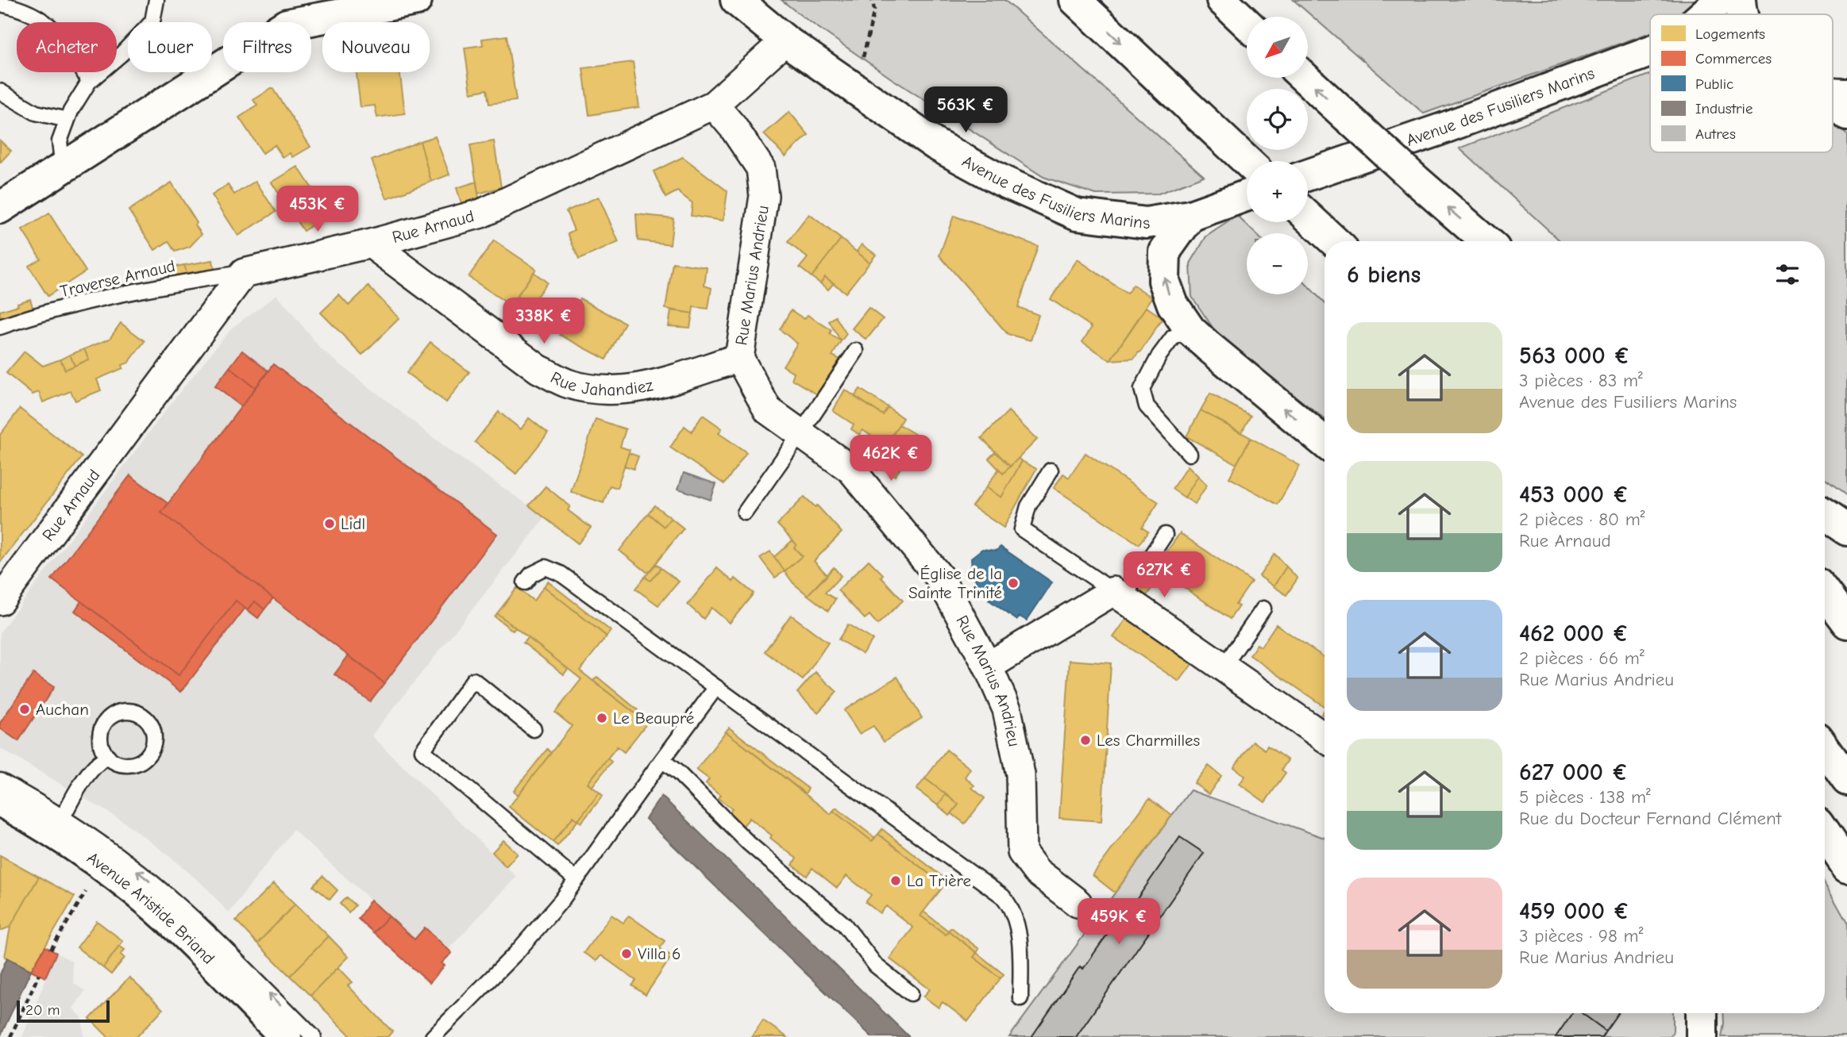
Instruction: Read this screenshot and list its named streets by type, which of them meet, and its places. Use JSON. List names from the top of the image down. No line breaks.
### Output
{"streets":{"main road":["Avenue des Fusiliers Marins","Avenue Aristide Briand"],"street":["Rue Arnaud","Rue Marius Andrieu","Rue Jahandiez"],"lane":["Traverse Arnaud"]},"crossings":[["Avenue des Fusiliers Marins","Rue Arnaud"],["Rue Arnaud","Rue Marius Andrieu"],["Rue Arnaud","Traverse Arnaud"],["Rue Arnaud","Rue Jahandiez"],["Rue Marius Andrieu","Rue Jahandiez"]],"places":["Lidl","Église de la Sainte Trinité","Auchan","Le Beaupré","Les Charmilles","La Trière","Villa 6"],"legend":["Logements","Commerces","Public","Industrie","Autres"],"scale_bar":"20 m","north":"bottom left","page":{"map_buttons":["+","−"],"chip":["Acheter","Louer","Filtres","Nouveau"],"price":["563K €","453K €","338K €","462K €","627K €","459K €"],"heading":"6 biens","list":[{"name":"563 000 €","note":"3 pièces · 83 m² · Avenue des Fusiliers Marins"},{"name":"453 000 €","note":"2 pièces · 80 m² · Rue Arnaud"},{"name":"462 000 €","note":"2 pièces · 66 m² · Rue Marius Andrieu"},{"name":"627 000 €","note":"5 pièces · 138 m² · Rue du Docteur Fernand Clément"},{"name":"459 000 €","note":"3 pièces · 98 m² · Rue Marius Andrieu"}],"scale":"20 m"}}
